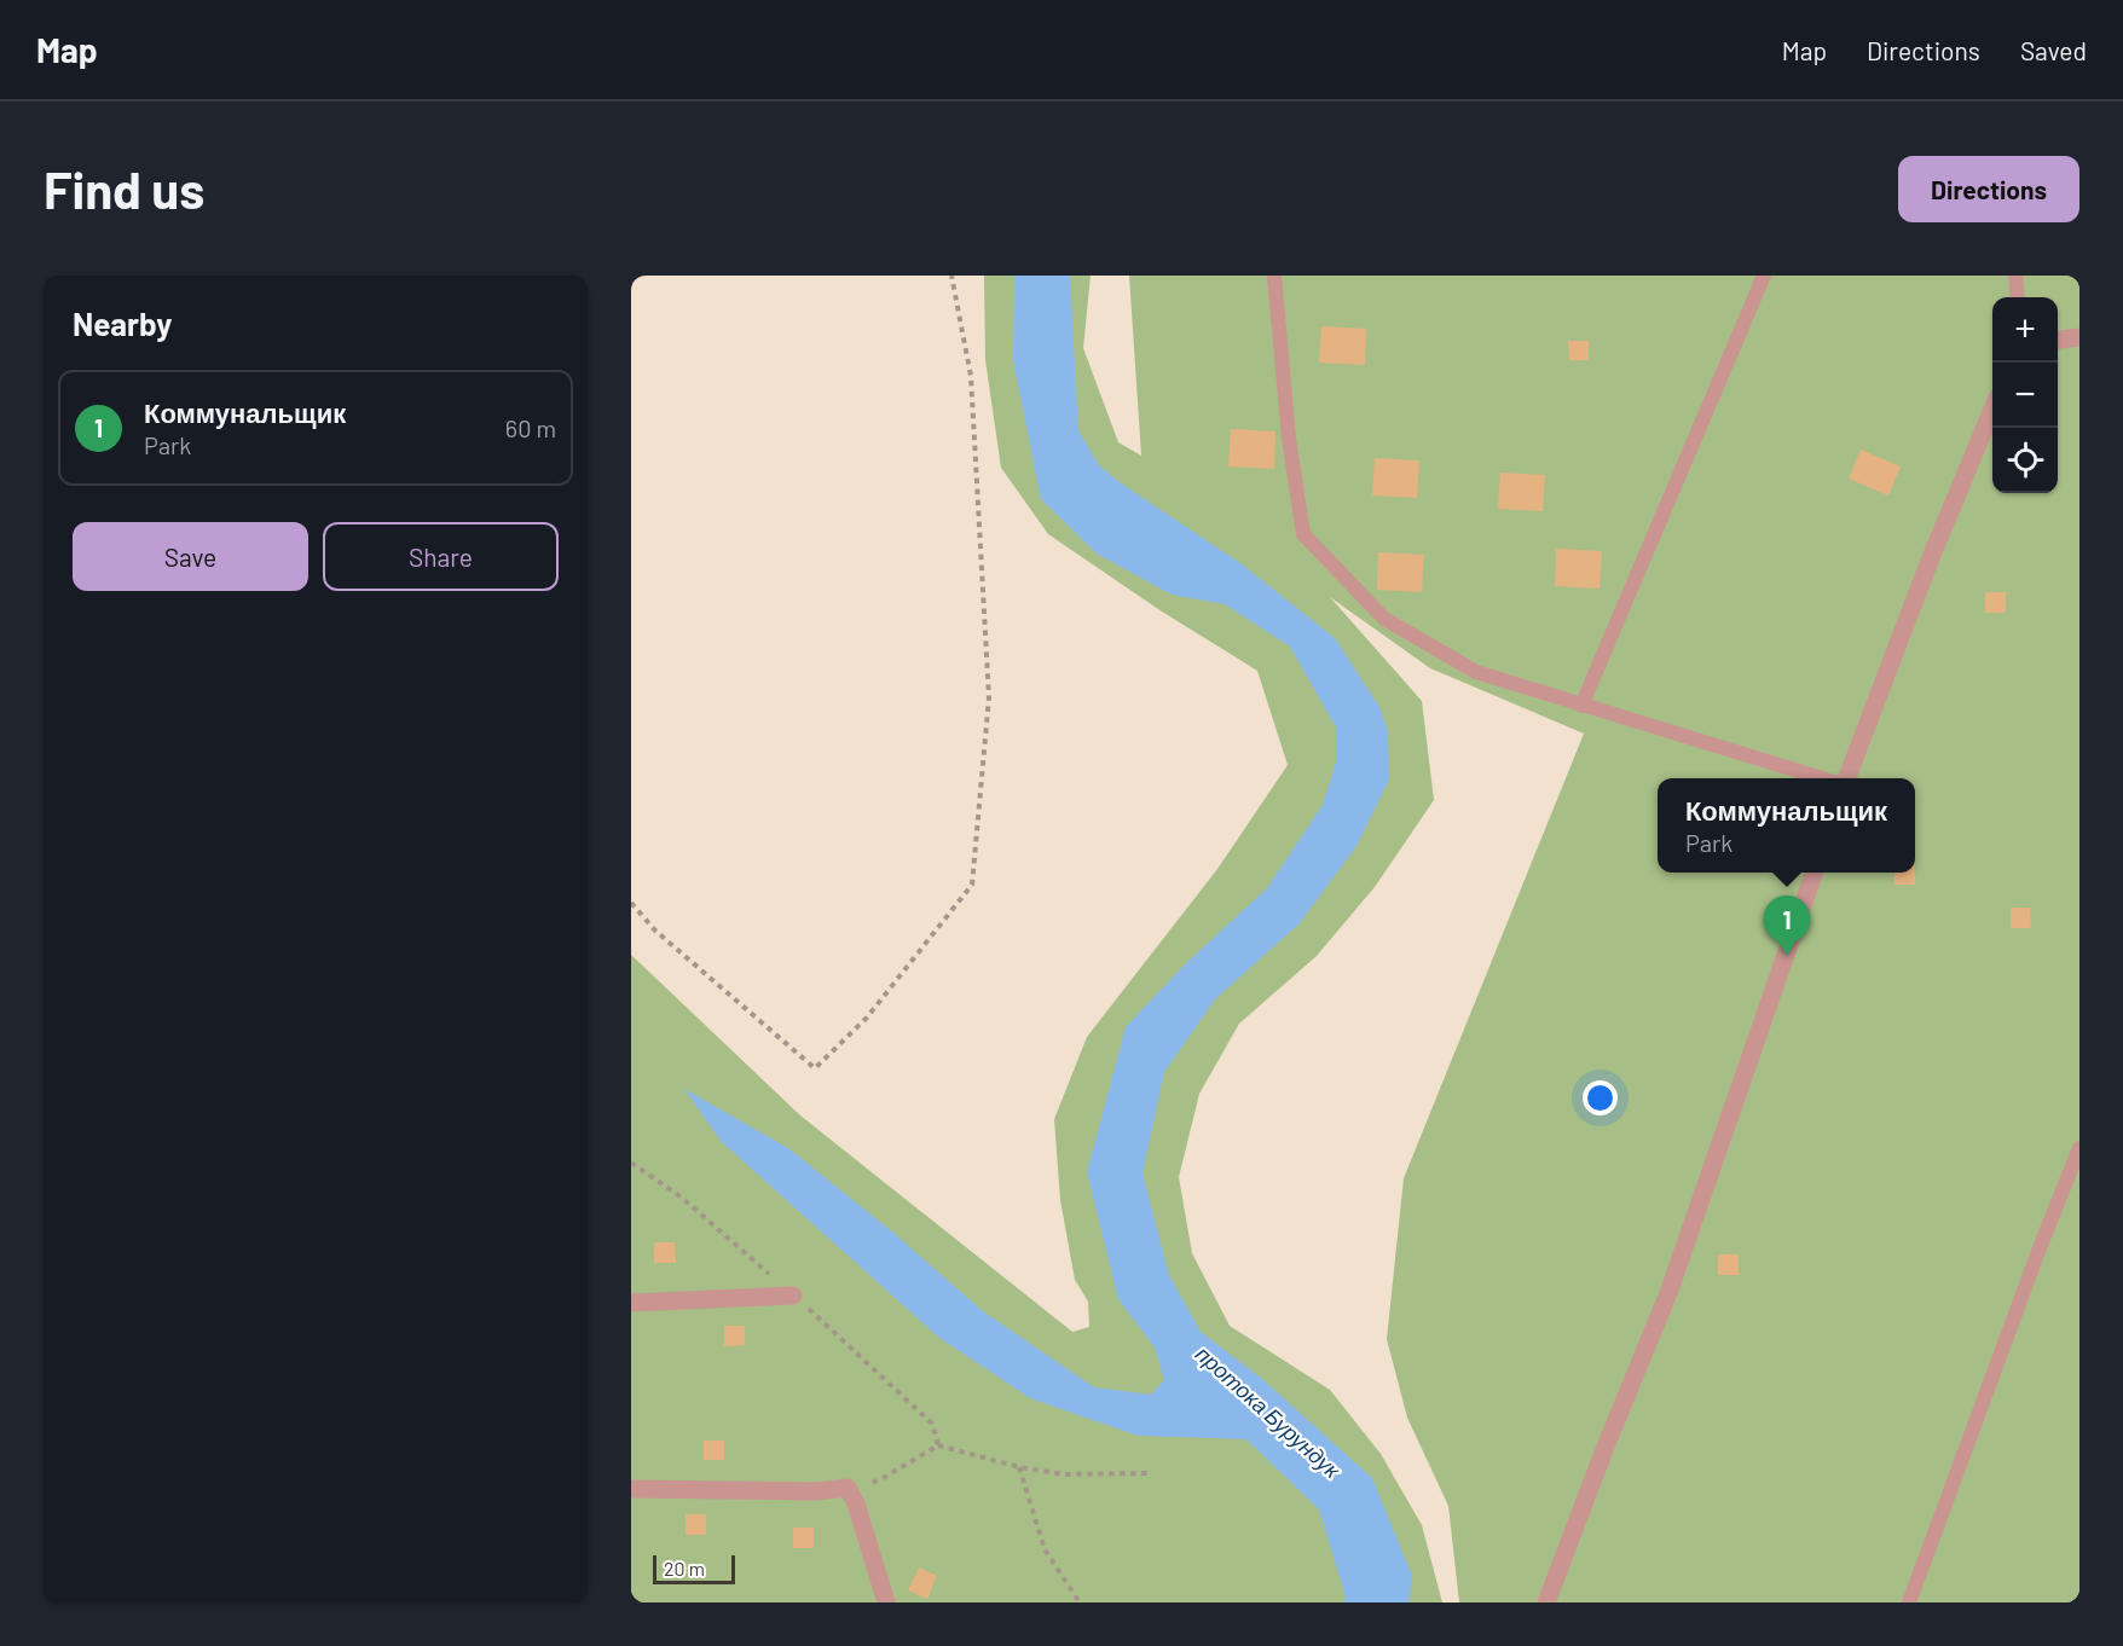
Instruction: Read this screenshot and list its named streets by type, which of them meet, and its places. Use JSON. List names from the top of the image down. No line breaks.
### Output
{"water":["протока Бурундук"],"scale_bar":"20 m","page":{"header":"Map","nav":["Map","Directions","Saved"],"buttons":["Directions",["Save","Share"]],"title":"Find us","heading":"Nearby","map_buttons":["+","−"],"list":[{"mark":"1","name":"Коммунальщик","note":"Park","value":"60 m"}],"popup":["Коммунальщик","Park"],"pins":"1","scale":"20 m"}}
